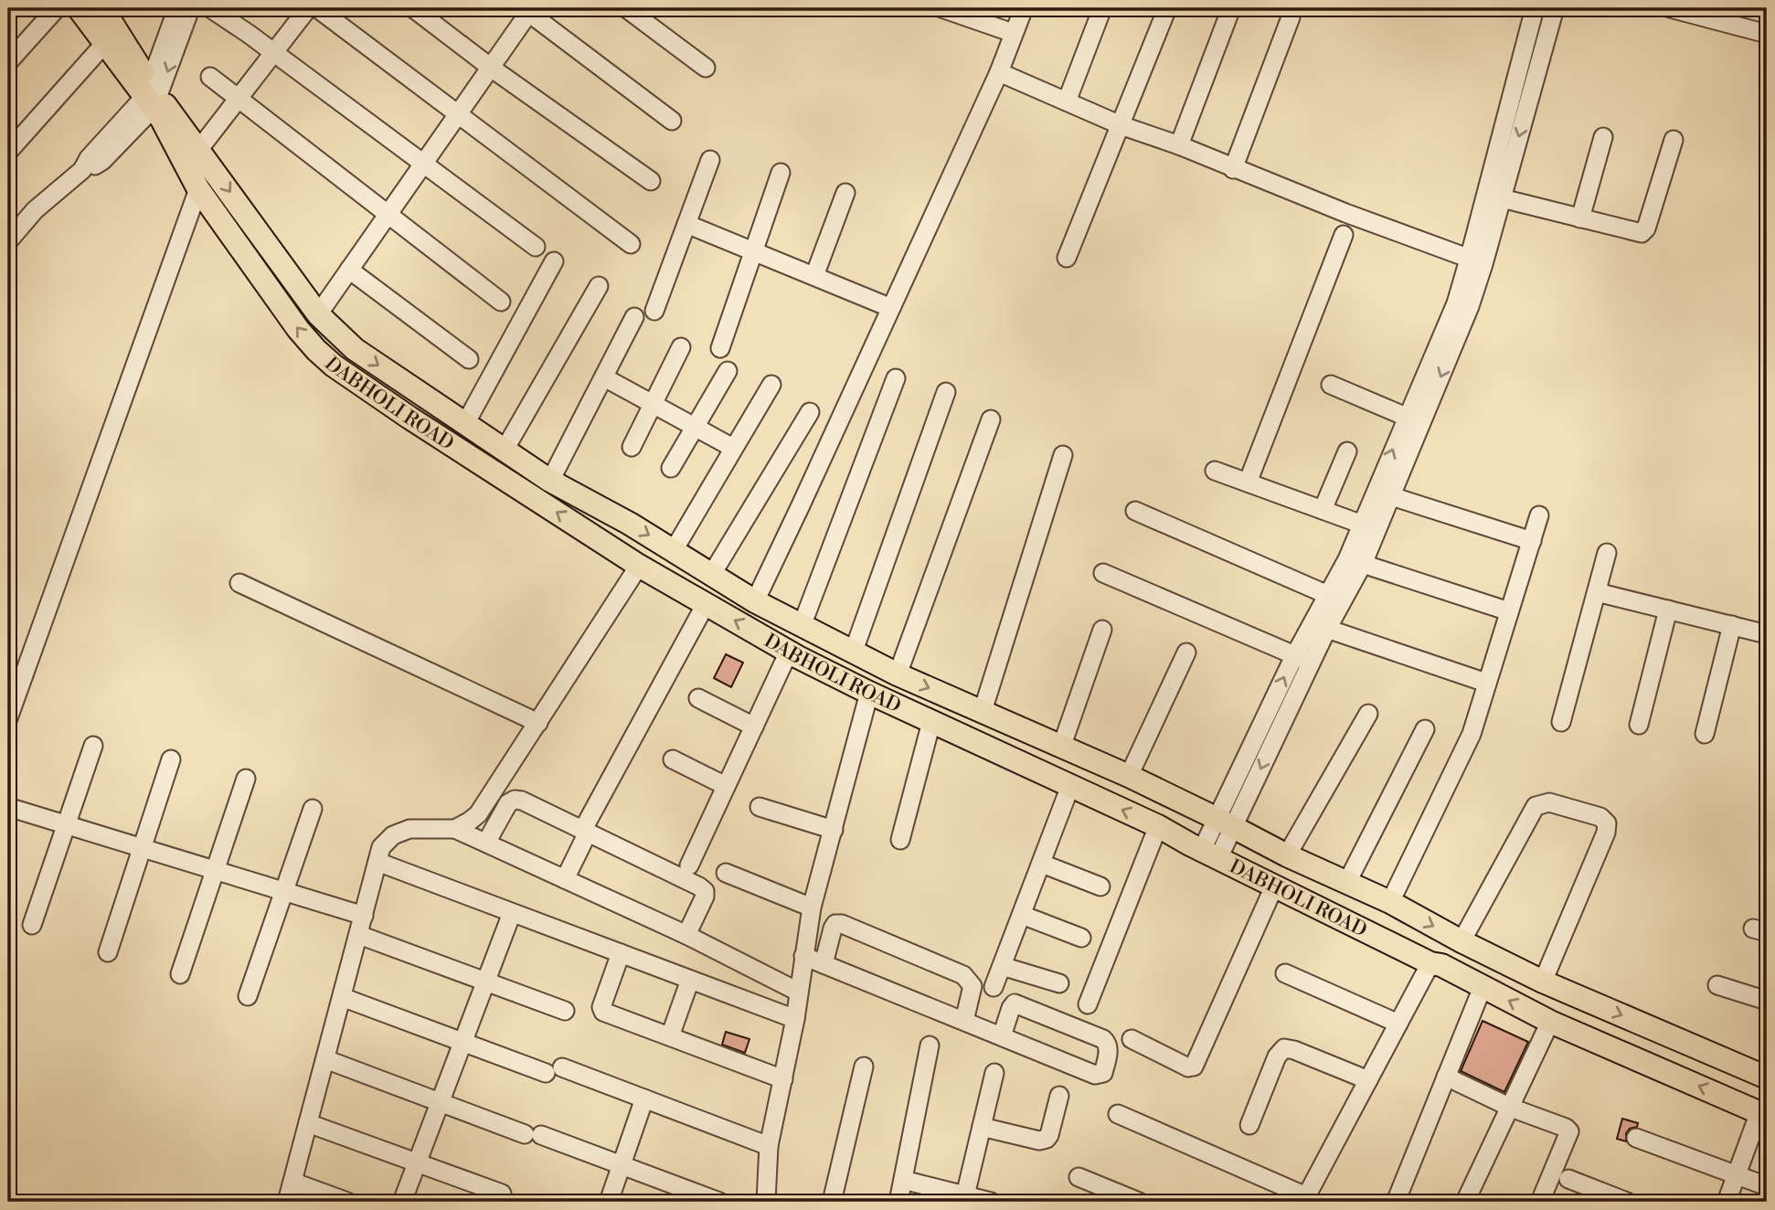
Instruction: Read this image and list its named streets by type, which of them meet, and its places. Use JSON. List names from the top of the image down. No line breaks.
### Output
{"streets":{"main road":["DABHOLI ROAD"]}}
